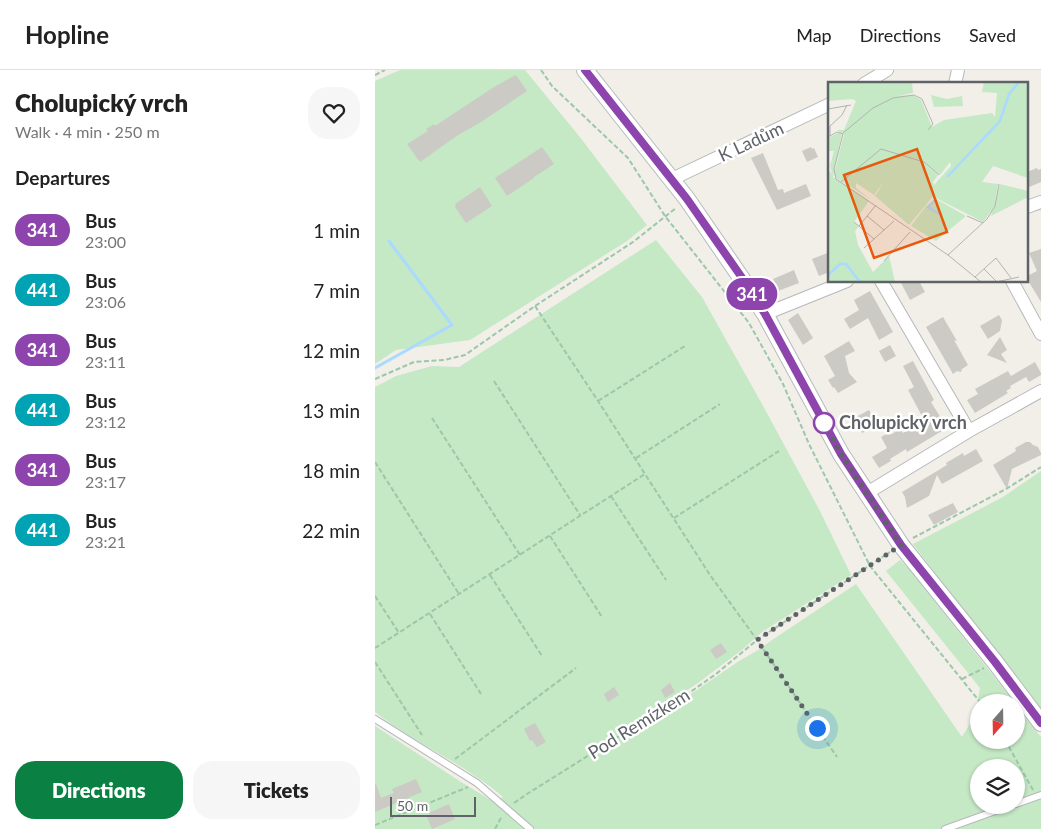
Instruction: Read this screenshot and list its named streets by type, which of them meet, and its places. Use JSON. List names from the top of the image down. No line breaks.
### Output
{"streets":{"street":["K Ladům"],"path":["Pod Remízkem"]},"places":["Cholupický vrch"],"lines":["bus line 341"],"scale_bar":"50 m","north":"bottom","page":{"header":"Hopline","nav":["Map","Directions","Saved"],"heading":[["Cholupický vrch","Walk · 4 min · 250 m"],"Departures"],"on_map":"341","list":[{"mark":"341","name":"Bus","note":"23:00","value":"1 min"},{"mark":"441","name":"Bus","note":"23:06","value":"7 min"},{"mark":"341","name":"Bus","note":"23:11","value":"12 min"},{"mark":"441","name":"Bus","note":"23:12","value":"13 min"},{"mark":"341","name":"Bus","note":"23:17","value":"18 min"},{"mark":"441","name":"Bus","note":"23:21","value":"22 min"}],"buttons":["Directions","Tickets"],"scale":"50 m"}}
